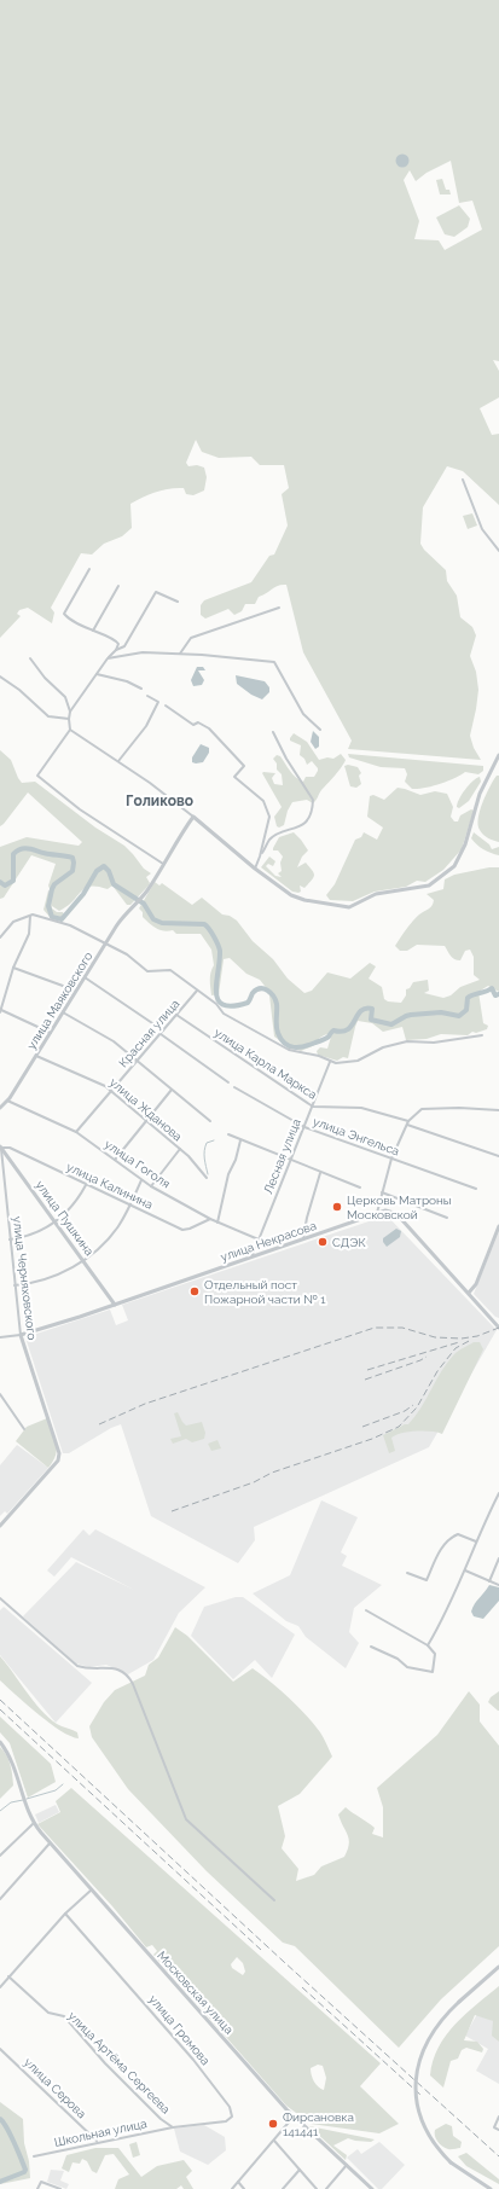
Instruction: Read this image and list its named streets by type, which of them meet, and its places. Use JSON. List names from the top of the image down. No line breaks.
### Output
{"streets":{"street":["улица Маяковского","Красная улица","улица Карла Маркса","улица Жданова","улица Энгельса","Лесная улица","улица Гоголя","улица Калинина","улица Пушкина","улица Некрасова","улица Черняховского","Московская улица","улица Громова","улица Артёма Сергеева","улица Серова","Школьная улица"]},"crossings":[["улица Маяковского","улица Жданова"],["улица Маяковского","улица Гоголя"],["Красная улица","улица Карла Маркса"],["Красная улица","улица Жданова"],["Красная улица","улица Гоголя"],["улица Карла Маркса","Лесная улица"],["улица Энгельса","Лесная улица"],["Лесная улица","улица Гоголя"],["Лесная улица","улица Некрасова"],["улица Гоголя","улица Калинина"],["улица Калинина","улица Пушкина"],["улица Калинина","улица Черняховского"],["улица Пушкина","улица Некрасова"],["улица Пушкина","улица Черняховского"],["улица Некрасова","улица Черняховского"],["улица Громова","улица Артёма Сергеева"],["улица Громова","Школьная улица"],["улица Артёма Сергеева","Школьная улица"],["улица Серова","Школьная улица"]],"districts":["Голиково"],"places":["Церковь Матроны Московской","СДЭК","Отдельный пост Пожарной части № 1","Фирсановка 141441"]}
